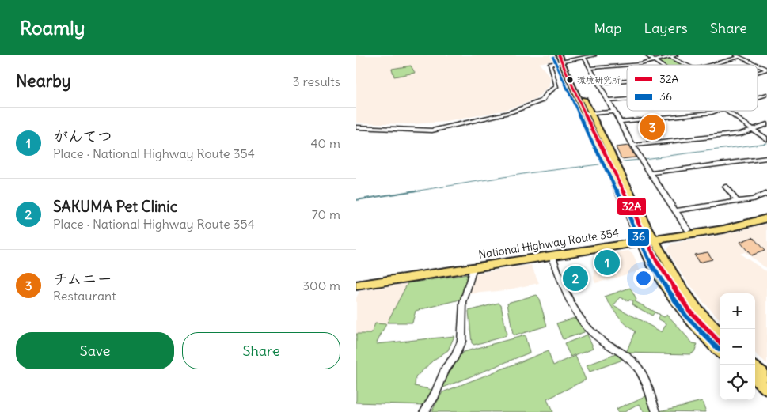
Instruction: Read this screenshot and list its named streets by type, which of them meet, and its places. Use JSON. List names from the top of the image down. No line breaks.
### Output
{"streets":{"highway":["National Highway Route 354"]},"places":["環境研究所"],"lines":["transit line 32A","transit line 36"],"legend":["32A","36"],"page":{"header":"Roamly","nav":["Map","Layers","Share"],"heading":["Nearby","3 results"],"list":[{"mark":"1","name":"がんてつ","note":"Place · National Highway Route 354","value":"40 m"},{"mark":"2","name":"SAKUMA Pet Clinic","note":"Place · National Highway Route 354","value":"70 m"},{"mark":"3","name":"チムニー","note":"Restaurant","value":"300 m"}],"pins":["3","1","2"],"map_buttons":["+","−"],"buttons":["Save","Share"]}}
